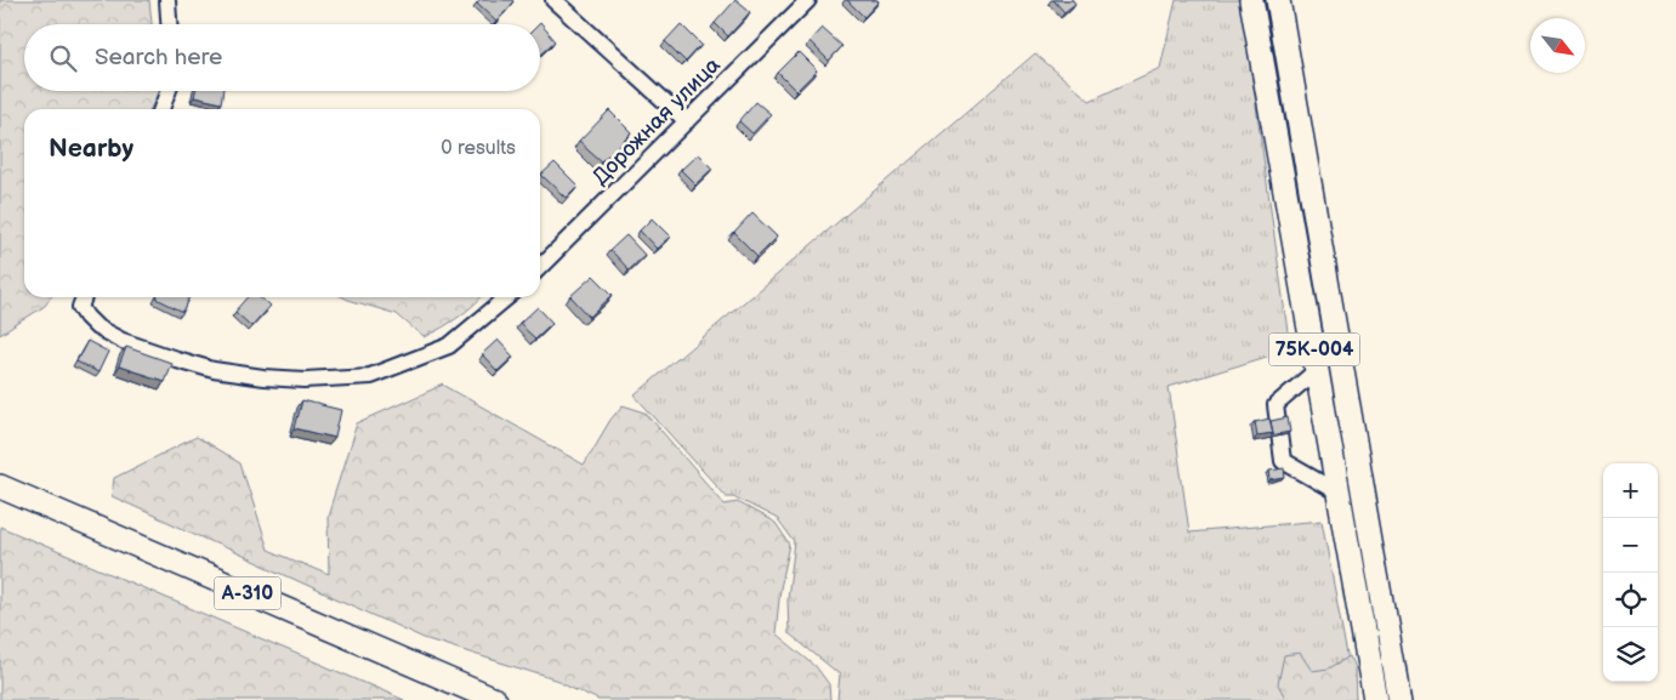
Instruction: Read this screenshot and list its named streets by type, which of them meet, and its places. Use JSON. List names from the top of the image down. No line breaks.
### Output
{"streets":{"highway":["75К-004","А-310"],"street":["Дорожная улица"]},"north":"bottom right","page":{"search":"Search here","heading":["Nearby","0 results"],"map_buttons":["+","−"]}}
